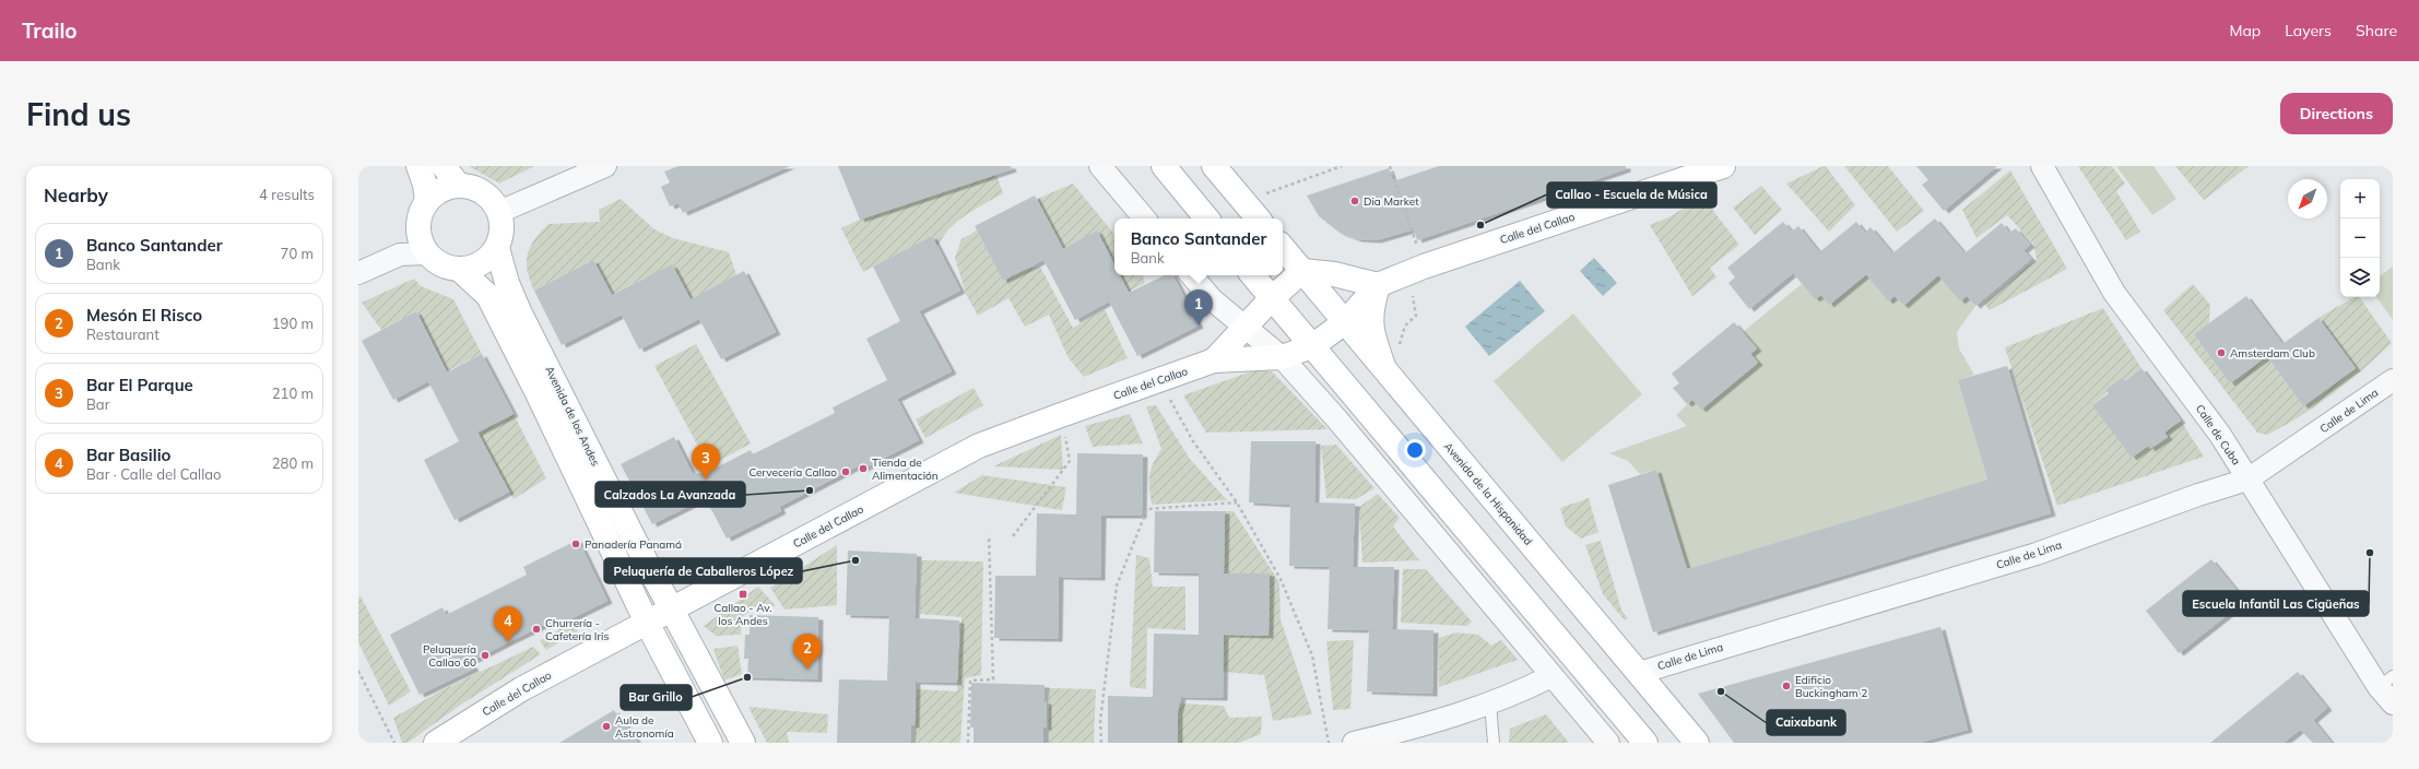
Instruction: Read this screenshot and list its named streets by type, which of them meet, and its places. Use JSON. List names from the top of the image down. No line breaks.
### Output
{"streets":{"main road":["Calle del Callao","Avenida de los Andes","Avenida de la Hispanidad"],"street":["Calle de Lima","Calle de Cuba"]},"crossings":[["Calle del Callao","Avenida de los Andes"],["Calle del Callao","Avenida de la Hispanidad"],["Calle de Lima","Calle de Cuba"],["Calle de Lima","Avenida de la Hispanidad"]],"places":{"other":["Dia Market","Callao - Escuela de Música","Amsterdam Club","Tienda de Alimentación","Cervecería Callao","Calzados La Avanzada","Panadería Panamá","Escuela Infantil Las Cigüeñas","Peluquería de Caballeros López","Churrería - Cafetería Iris","Peluquería Callao 60","Bar Grillo","Edificio Buckingham 2","Caixabank","Aula de Astronomía"],"transit":["Callao - Av. los Andes"]},"north":"bottom left","page":{"header":"Trailo","nav":["Map","Layers","Share"],"buttons":"Directions","title":"Find us","heading":["Nearby","4 results"],"map_buttons":["+","−"],"popup":["Banco Santander","Bank"],"list":[{"mark":"1","name":"Banco Santander","note":"Bank","value":"70 m"},{"mark":"2","name":"Mesón El Risco","note":"Restaurant","value":"190 m"},{"mark":"3","name":"Bar El Parque","note":"Bar","value":"210 m"},{"mark":"4","name":"Bar Basilio","note":"Bar · Calle del Callao","value":"280 m"}],"pins":["1","3","4","2"]}}
